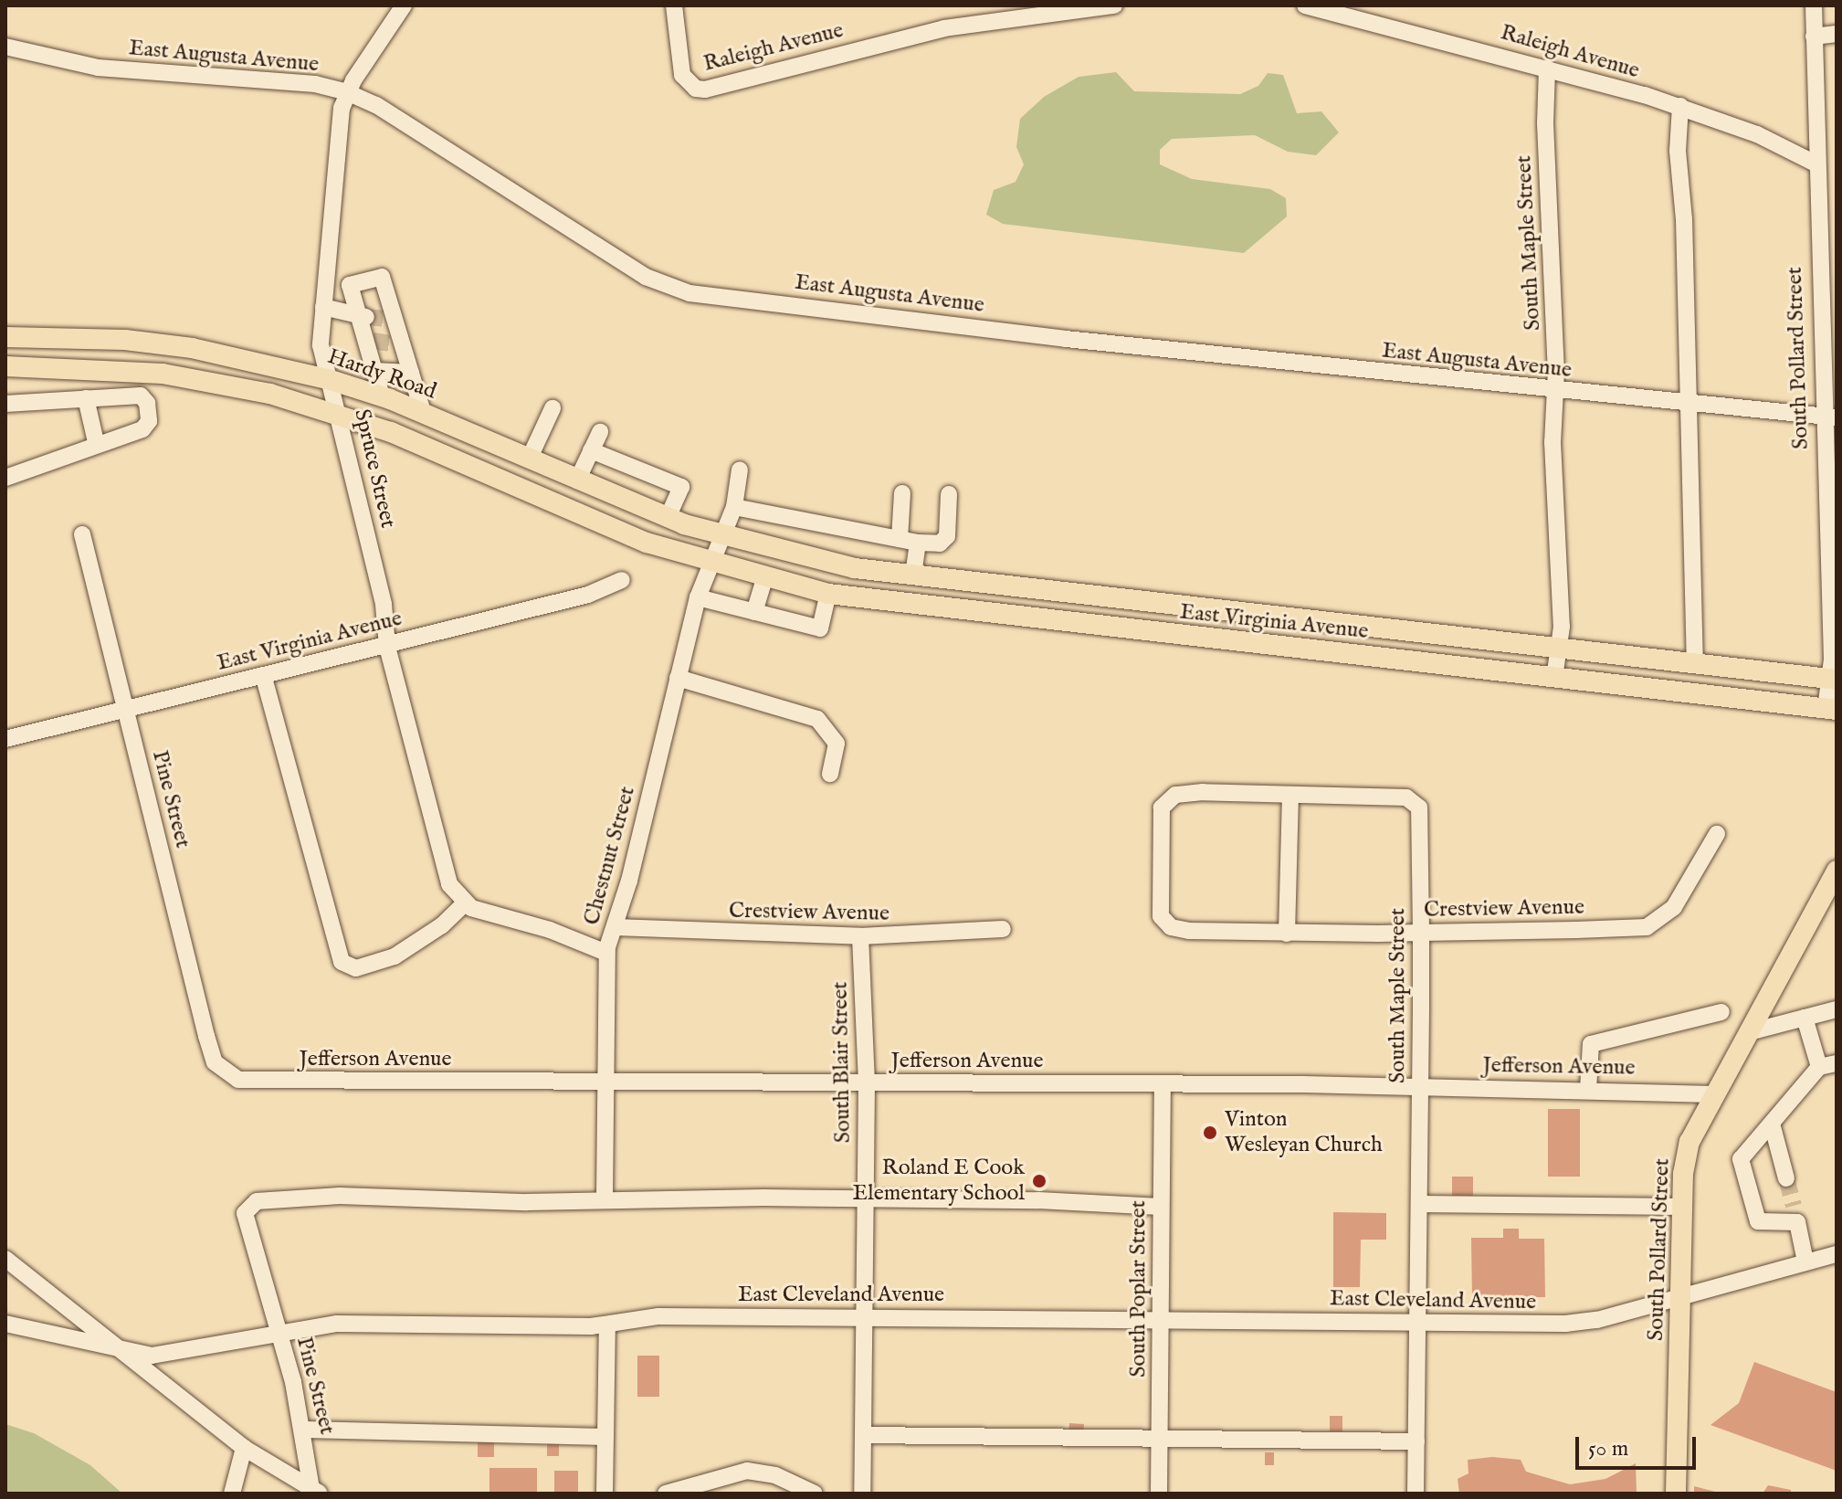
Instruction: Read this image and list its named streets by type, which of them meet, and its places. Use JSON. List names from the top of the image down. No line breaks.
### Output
{"streets":{"main road":["South Pollard Street","Hardy Road","East Virginia Avenue"],"street":["Raleigh Avenue","East Augusta Avenue","South Maple Street","Spruce Street","Pine Street","Chestnut Street","Crestview Avenue","Jefferson Avenue","South Blair Street","South Poplar Street","East Cleveland Avenue"]},"crossings":[["Raleigh Avenue","South Maple Street"],["Raleigh Avenue","South Pollard Street"],["East Augusta Avenue","South Maple Street"],["East Augusta Avenue","South Pollard Street"],["East Augusta Avenue","Spruce Street"],["South Maple Street","East Virginia Avenue"],["South Maple Street","Crestview Avenue"],["South Maple Street","Jefferson Avenue"],["South Maple Street","East Cleveland Avenue"],["South Pollard Street","East Virginia Avenue"],["South Pollard Street","Jefferson Avenue"],["South Pollard Street","East Cleveland Avenue"],["Hardy Road","Spruce Street"],["Hardy Road","East Virginia Avenue"],["Hardy Road","Chestnut Street"],["Spruce Street","East Virginia Avenue"],["East Virginia Avenue","Pine Street"],["East Virginia Avenue","Chestnut Street"],["Pine Street","Chestnut Street"],["Pine Street","Jefferson Avenue"],["Pine Street","East Cleveland Avenue"],["Chestnut Street","Crestview Avenue"],["Chestnut Street","Jefferson Avenue"],["Crestview Avenue","South Blair Street"],["Jefferson Avenue","South Blair Street"],["Jefferson Avenue","South Poplar Street"],["South Blair Street","East Cleveland Avenue"],["South Poplar Street","East Cleveland Avenue"]],"places":["Vinton Wesleyan Church","Roland E Cook Elementary School"],"scale_bar":"50 m"}
